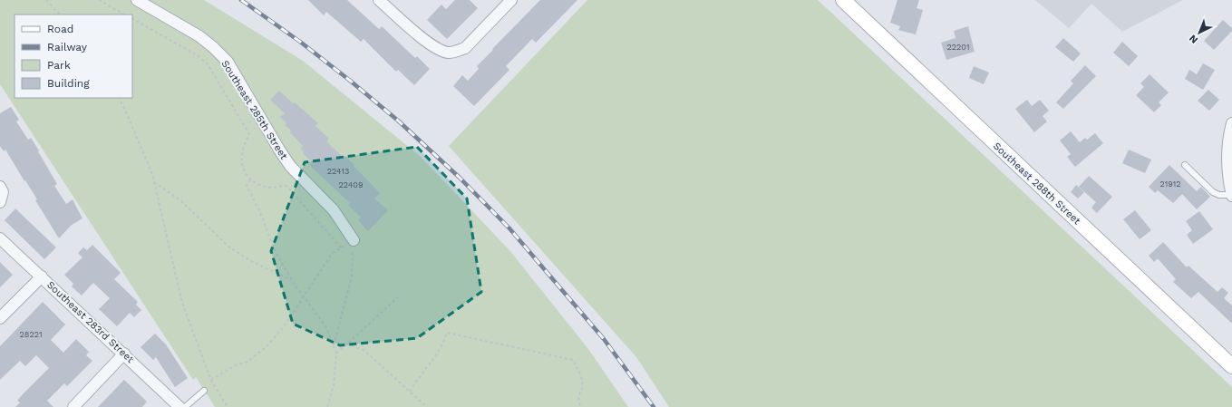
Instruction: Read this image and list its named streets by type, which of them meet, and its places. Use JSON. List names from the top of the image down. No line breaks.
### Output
{"streets":{"street":["Southeast 285th Street","Southeast 288th Street","Southeast 283rd Street"]},"house_numbers":["22201","22413","21912","22409","28221"],"legend":["Road","Railway","Park","Building"],"north":"bottom left"}
